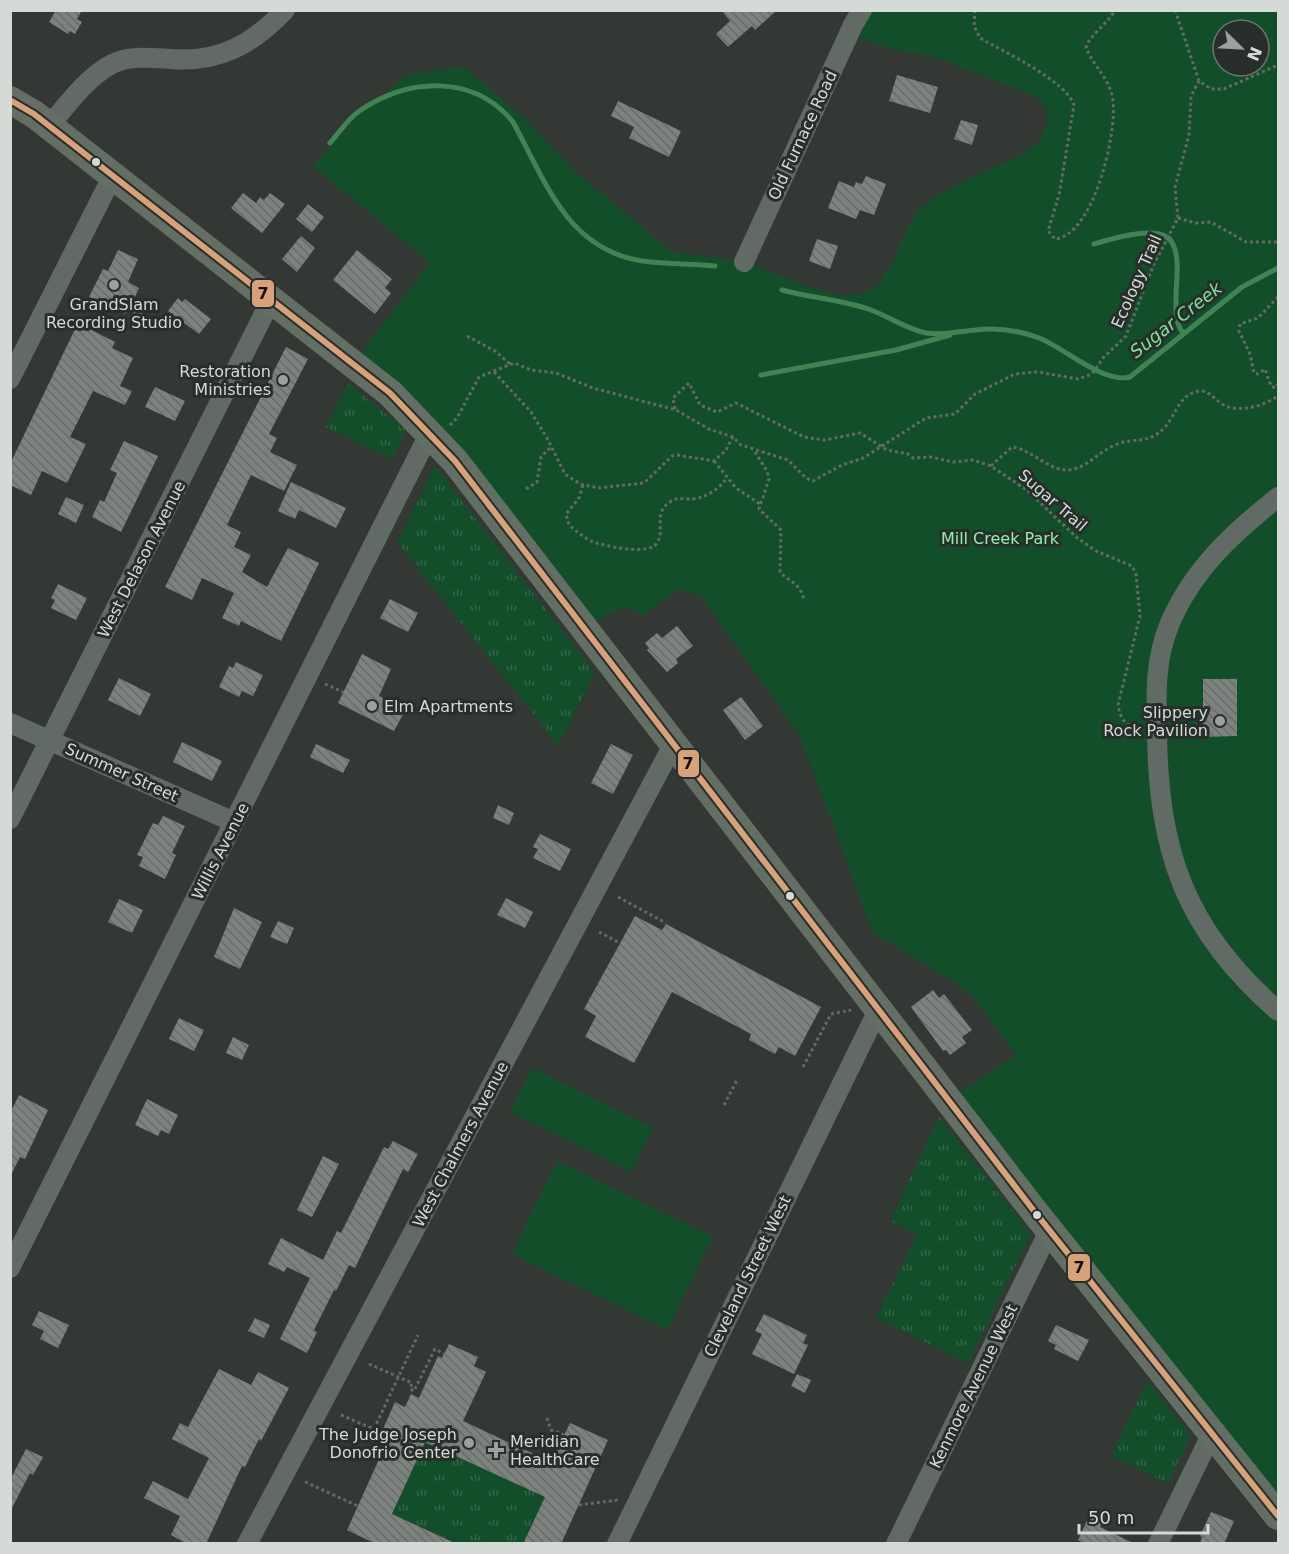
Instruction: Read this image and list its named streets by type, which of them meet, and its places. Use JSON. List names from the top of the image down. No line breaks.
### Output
{"streets":{"street":["Old Furnace Road","West Delason Avenue","Summer Street","Willis Avenue","West Chalmers Avenue","Cleveland Street West","Kenmore Avenue West"],"path":["Ecology Trail","Sugar Trail"]},"crossings":[["West Delason Avenue","Summer Street"],["Summer Street","Willis Avenue"]],"water":["Sugar Creek"],"parks":["Mill Creek Park"],"places":{"other":["GrandSlam Recording Studio","Restoration Ministries","Elm Apartments","Slippery Rock Pavilion","The Judge Joseph Donofrio Center"],"health":["Meridian HealthCare"]},"lines":["transit line 7"],"scale_bar":"50 m","north":"bottom right"}
